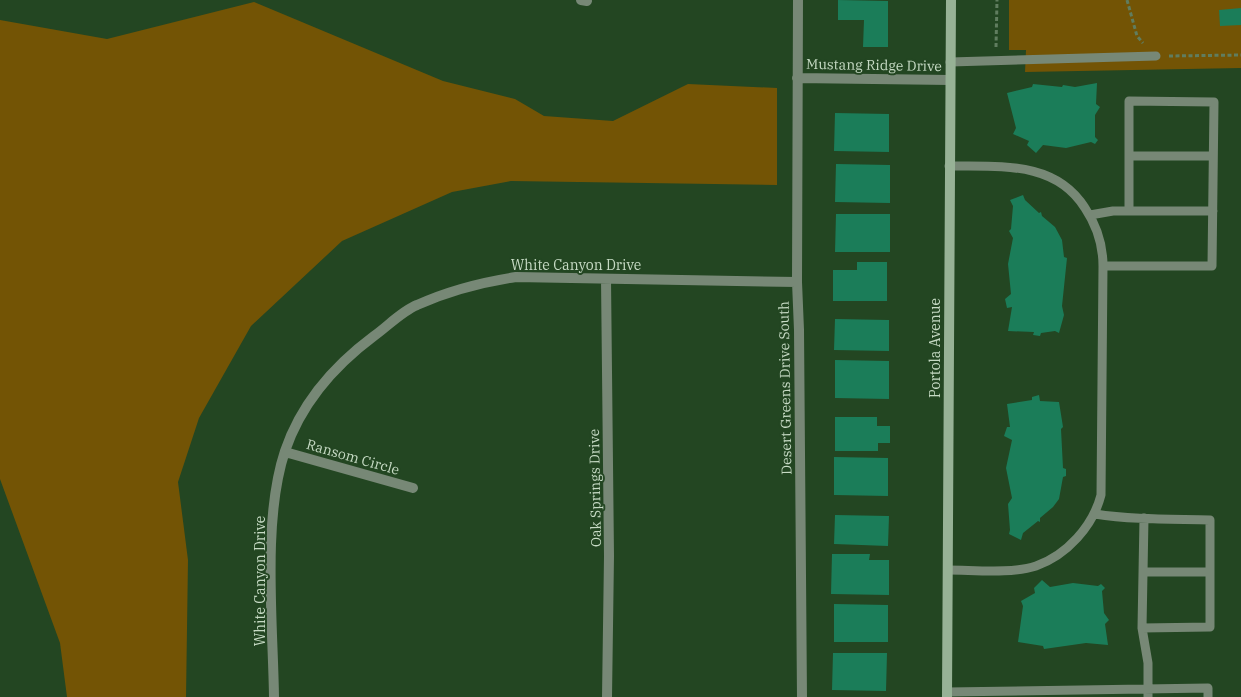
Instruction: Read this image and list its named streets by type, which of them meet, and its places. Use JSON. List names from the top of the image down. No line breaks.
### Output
{"streets":{"main road":["Portola Avenue"],"street":["Mustang Ridge Drive","White Canyon Drive","Desert Greens Drive South","Ransom Circle","Oak Springs Drive"]},"crossings":[["Mustang Ridge Drive","Portola Avenue"],["Mustang Ridge Drive","Desert Greens Drive South"],["White Canyon Drive","Desert Greens Drive South"],["White Canyon Drive","Ransom Circle"],["White Canyon Drive","Oak Springs Drive"]]}
